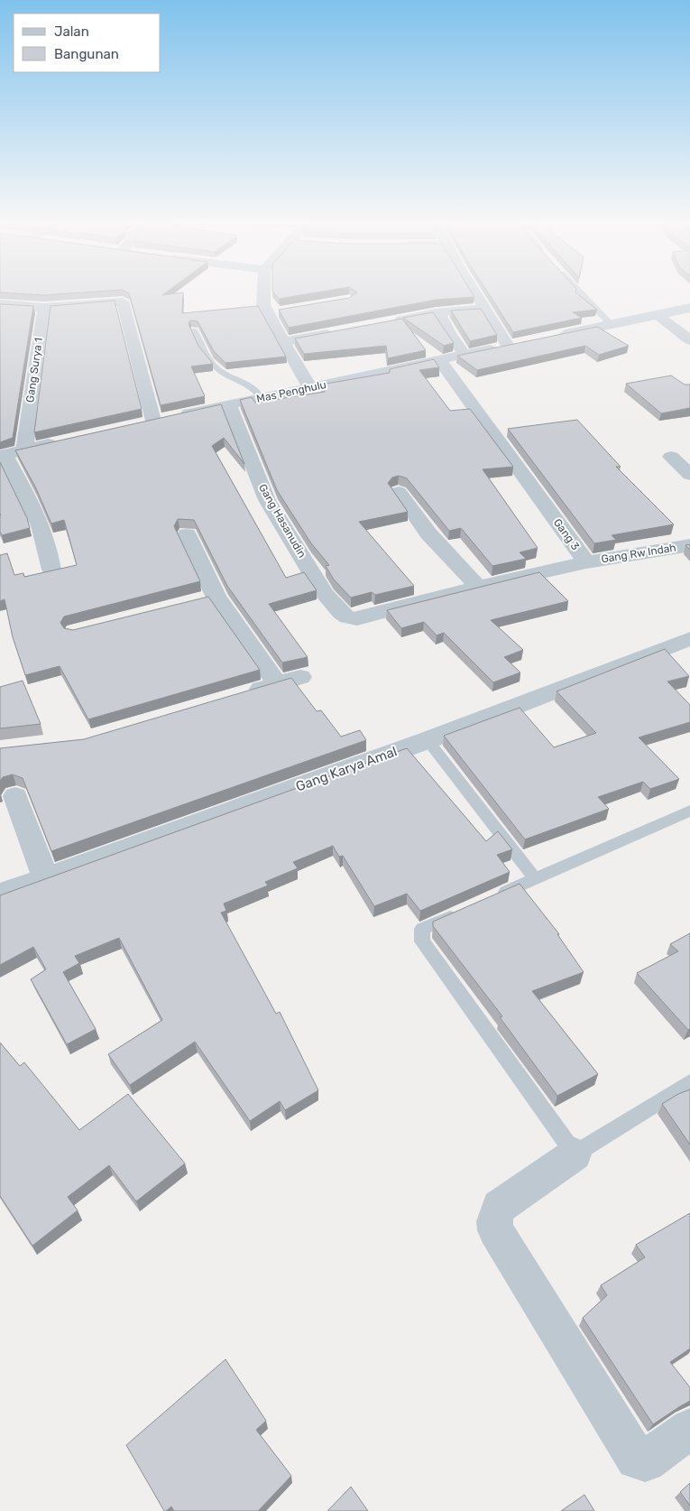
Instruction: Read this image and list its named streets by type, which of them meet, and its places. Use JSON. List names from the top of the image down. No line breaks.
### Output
{"streets":{"street":["Gang Surya 1","Mas Penghulu","Gang Hasanudin","Gang 3","Gang Rw Indah","Gang Karya Amal"]},"crossings":[["Mas Penghulu","Gang Hasanudin"],["Mas Penghulu","Gang 3"],["Gang Hasanudin","Gang 3"],["Gang 3","Gang Rw Indah"]],"legend":["Jalan","Bangunan"]}
